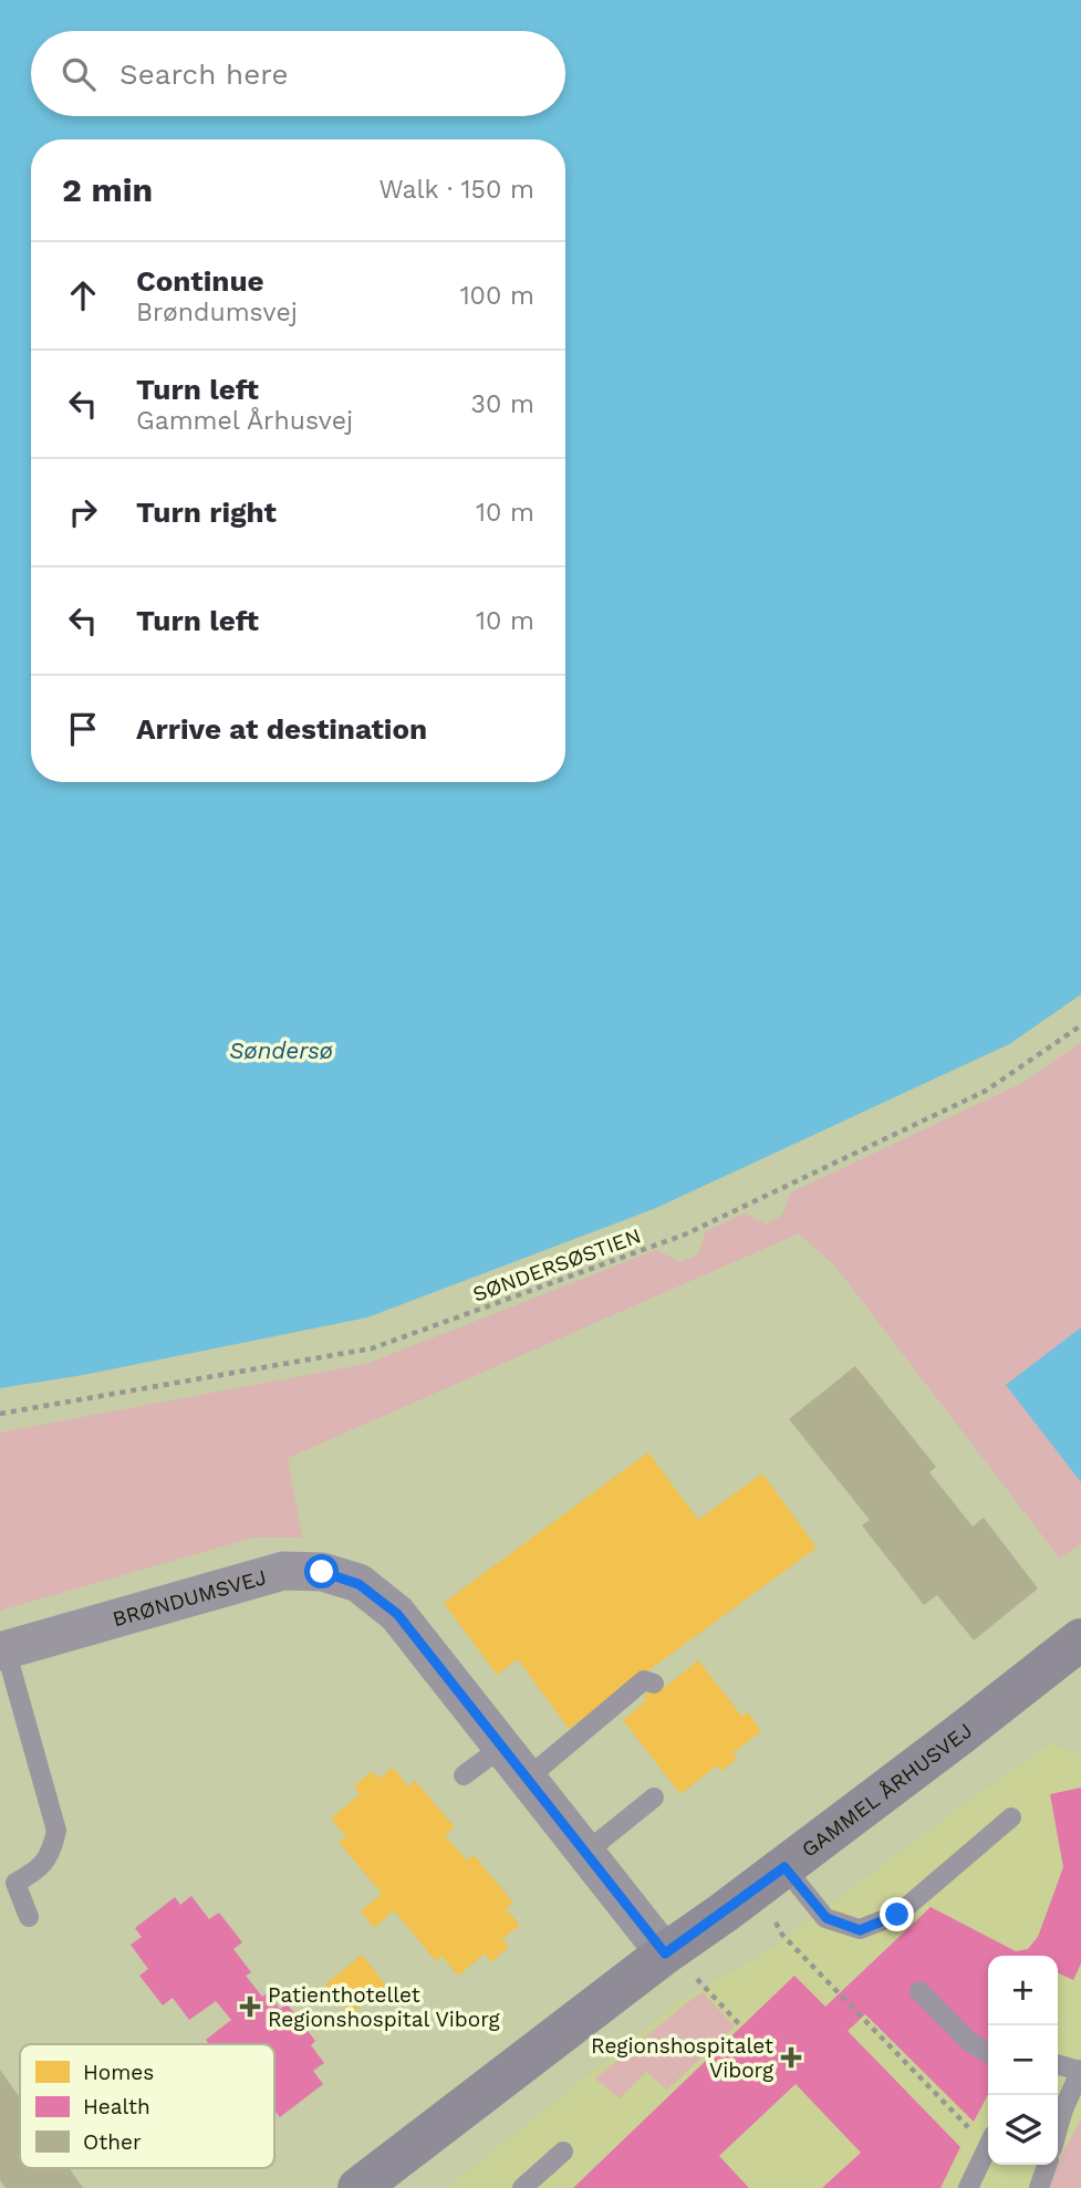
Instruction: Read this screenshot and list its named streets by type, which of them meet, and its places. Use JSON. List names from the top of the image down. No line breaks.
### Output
{"streets":{"main road":["GAMMEL ÅRHUSVEJ"],"street":["BRØNDUMSVEJ"],"path":["SØNDERSØSTIEN"]},"crossings":[["BRØNDUMSVEJ","GAMMEL ÅRHUSVEJ"]],"water":["Søndersø"],"places":{"health":["Patienthotellet Regionshospital Viborg","Regionshospitalet Viborg"]},"legend":["Homes","Health","Other"],"page":{"search":"Search here","heading":["2 min","Walk · 150 m"],"list":[["Continue","Brøndumsvej","100 m"],["Turn left","Gammel Århusvej","30 m"],["Turn right","10 m"],["Turn left","10 m"],"Arrive at destination"],"map_buttons":["+","−"]}}
